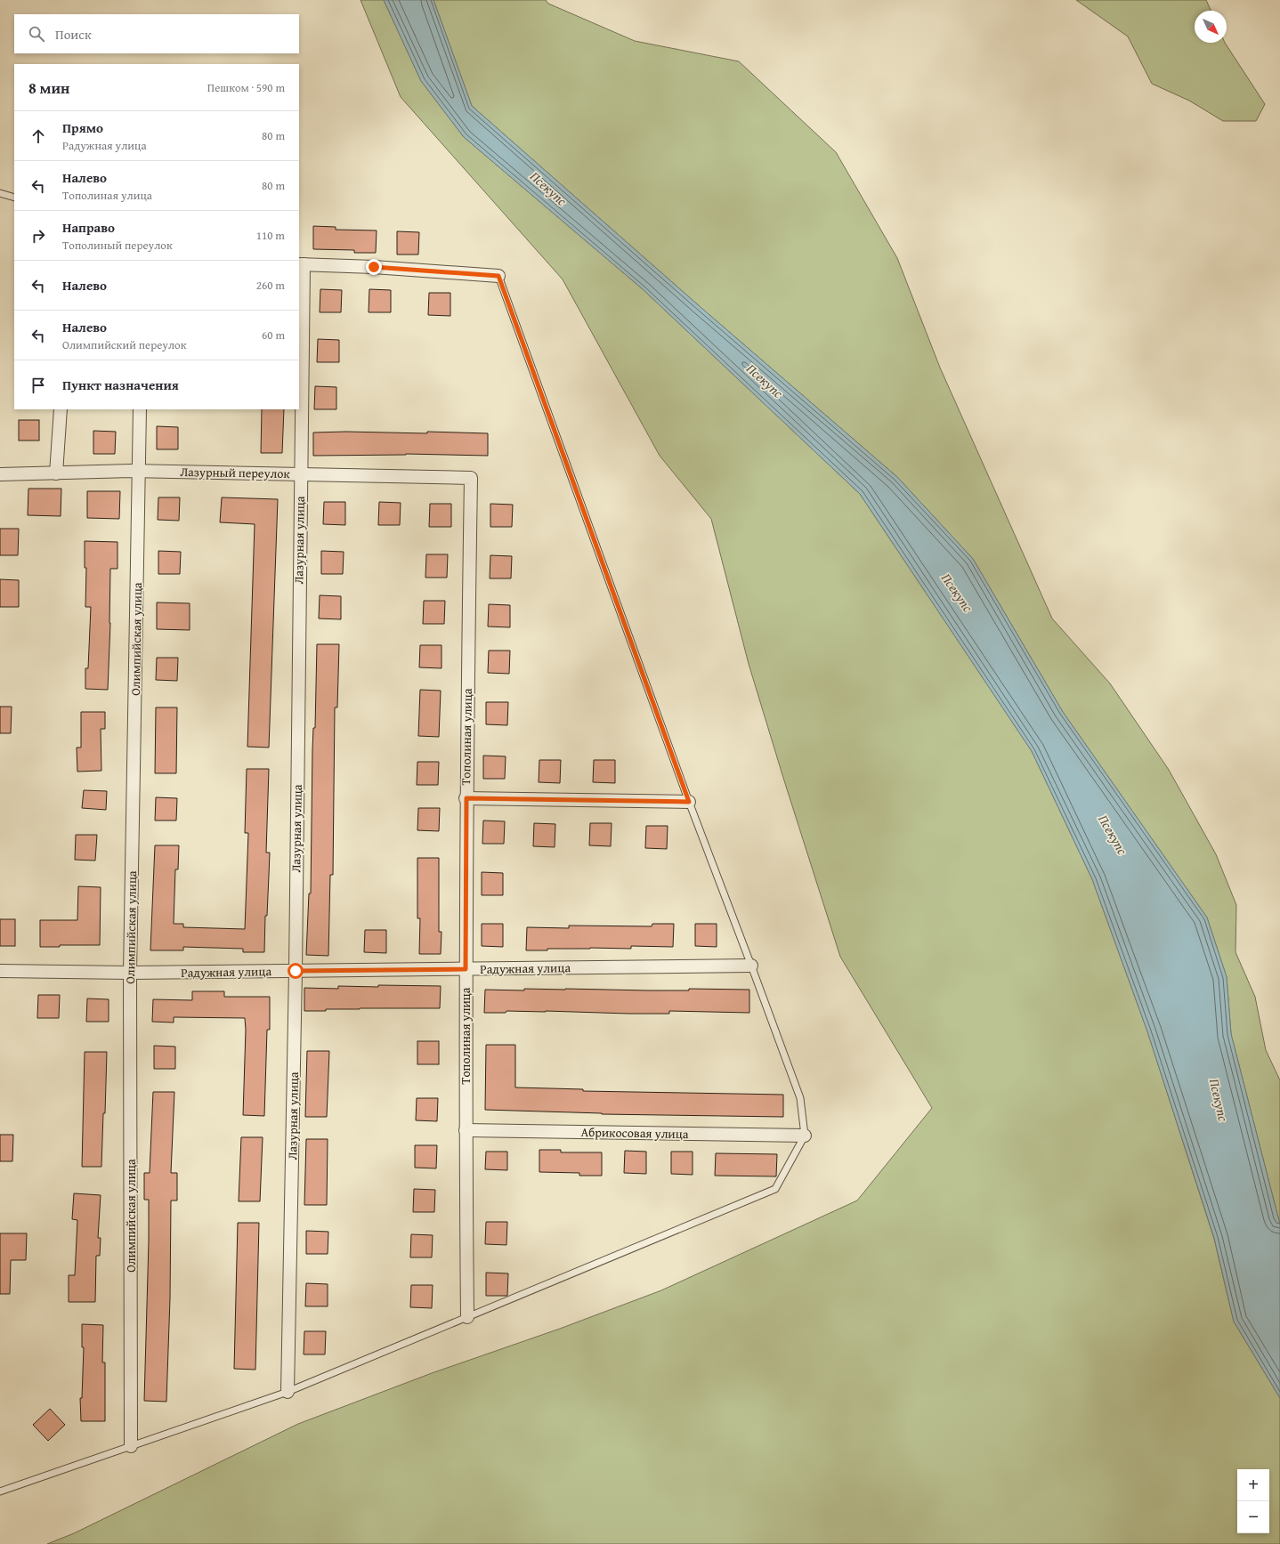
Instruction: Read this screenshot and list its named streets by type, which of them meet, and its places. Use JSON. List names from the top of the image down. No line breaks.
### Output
{"streets":{"street":["Лазурный переулок","Лазурная улица","Олимпийская улица","Тополиная улица","Радужная улица","Абрикосовая улица"]},"crossings":[["Лазурный переулок","Лазурная улица"],["Лазурный переулок","Олимпийская улица"],["Лазурный переулок","Тополиная улица"],["Лазурная улица","Радужная улица"],["Олимпийская улица","Радужная улица"],["Тополиная улица","Радужная улица"],["Тополиная улица","Абрикосовая улица"]],"water":["Псекупс"],"north":"bottom right","page":{"search":"Поиск","heading":["8 мин","Пешком · 590 m"],"list":[["Прямо","Радужная улица","80 m"],["Налево","Тополиная улица","80 m"],["Направо","Тополиный переулок","110 m"],["Налево","260 m"],["Налево","Олимпийский переулок","60 m"],"Пункт назначения"],"map_buttons":["+","−"]}}
